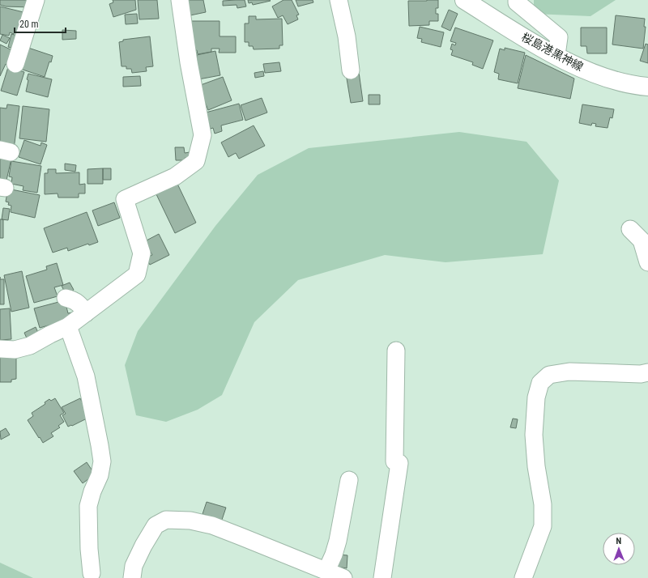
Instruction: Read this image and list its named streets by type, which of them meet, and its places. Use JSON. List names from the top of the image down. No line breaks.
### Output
{"streets":{"main road":["桜島港黒神線"]},"scale_bar":"20 m","north":"top"}
